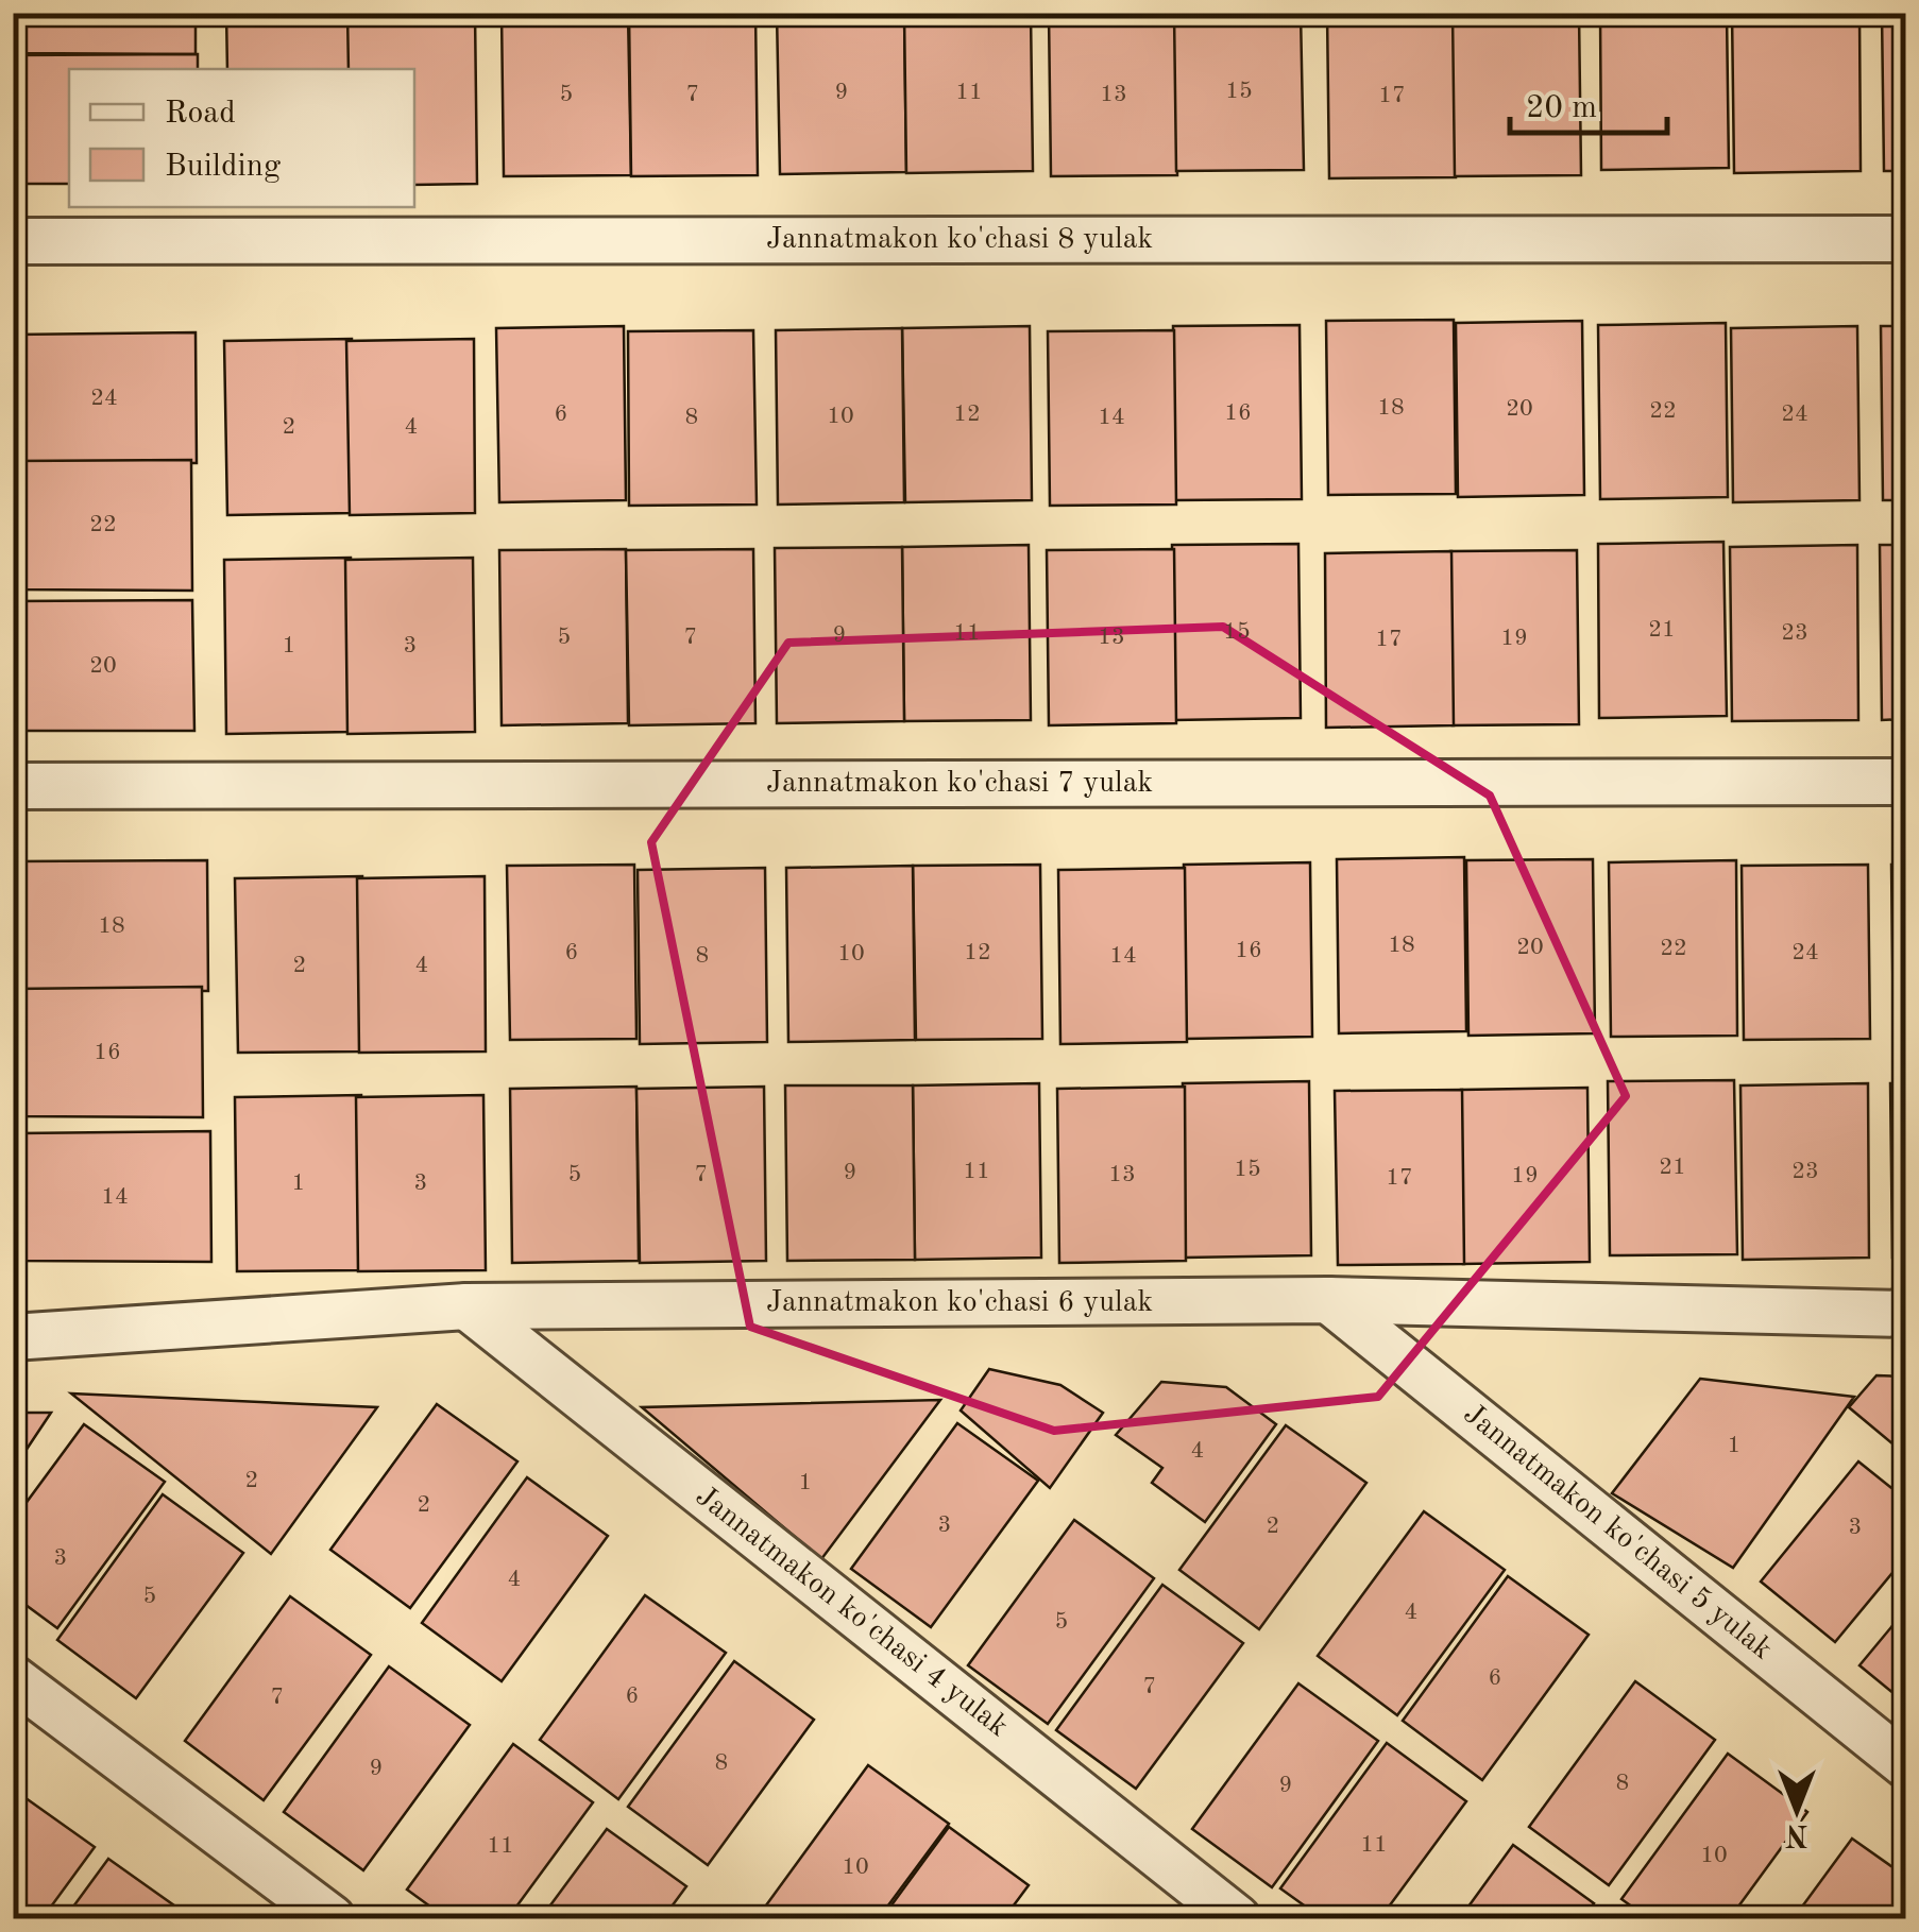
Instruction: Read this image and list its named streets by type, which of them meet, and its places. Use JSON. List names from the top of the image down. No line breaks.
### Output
{"streets":{"street":["Jannatmakon ko'chasi 8 yulak","Jannatmakon ko'chasi 7 yulak","Jannatmakon ko'chasi 6 yulak","Jannatmakon ko'chasi 5 yulak","Jannatmakon ko'chasi 4 yulak"]},"crossings":[["Jannatmakon ko'chasi 6 yulak","Jannatmakon ko'chasi 5 yulak"],["Jannatmakon ko'chasi 6 yulak","Jannatmakon ko'chasi 4 yulak"]],"house_numbers":["15","9","11","5","7","13","17","24","18","20","22","16","6","12","24","10","8","14","2","4","22","21","15","11","23","9","5","7","13","19","17","1","3","20","18","18","20","22","16","6","12","24","10","8","14","2","4","16","21","15","11","23","9","5","7","13","19","17","1","3","14","1","4","2","1","2","3","2","3","3","4","5","4","5","6","7","6","7","8","9","8","9","11","11","10","10"],"legend":["Road","Building"],"scale_bar":"20 m","north":"bottom"}
